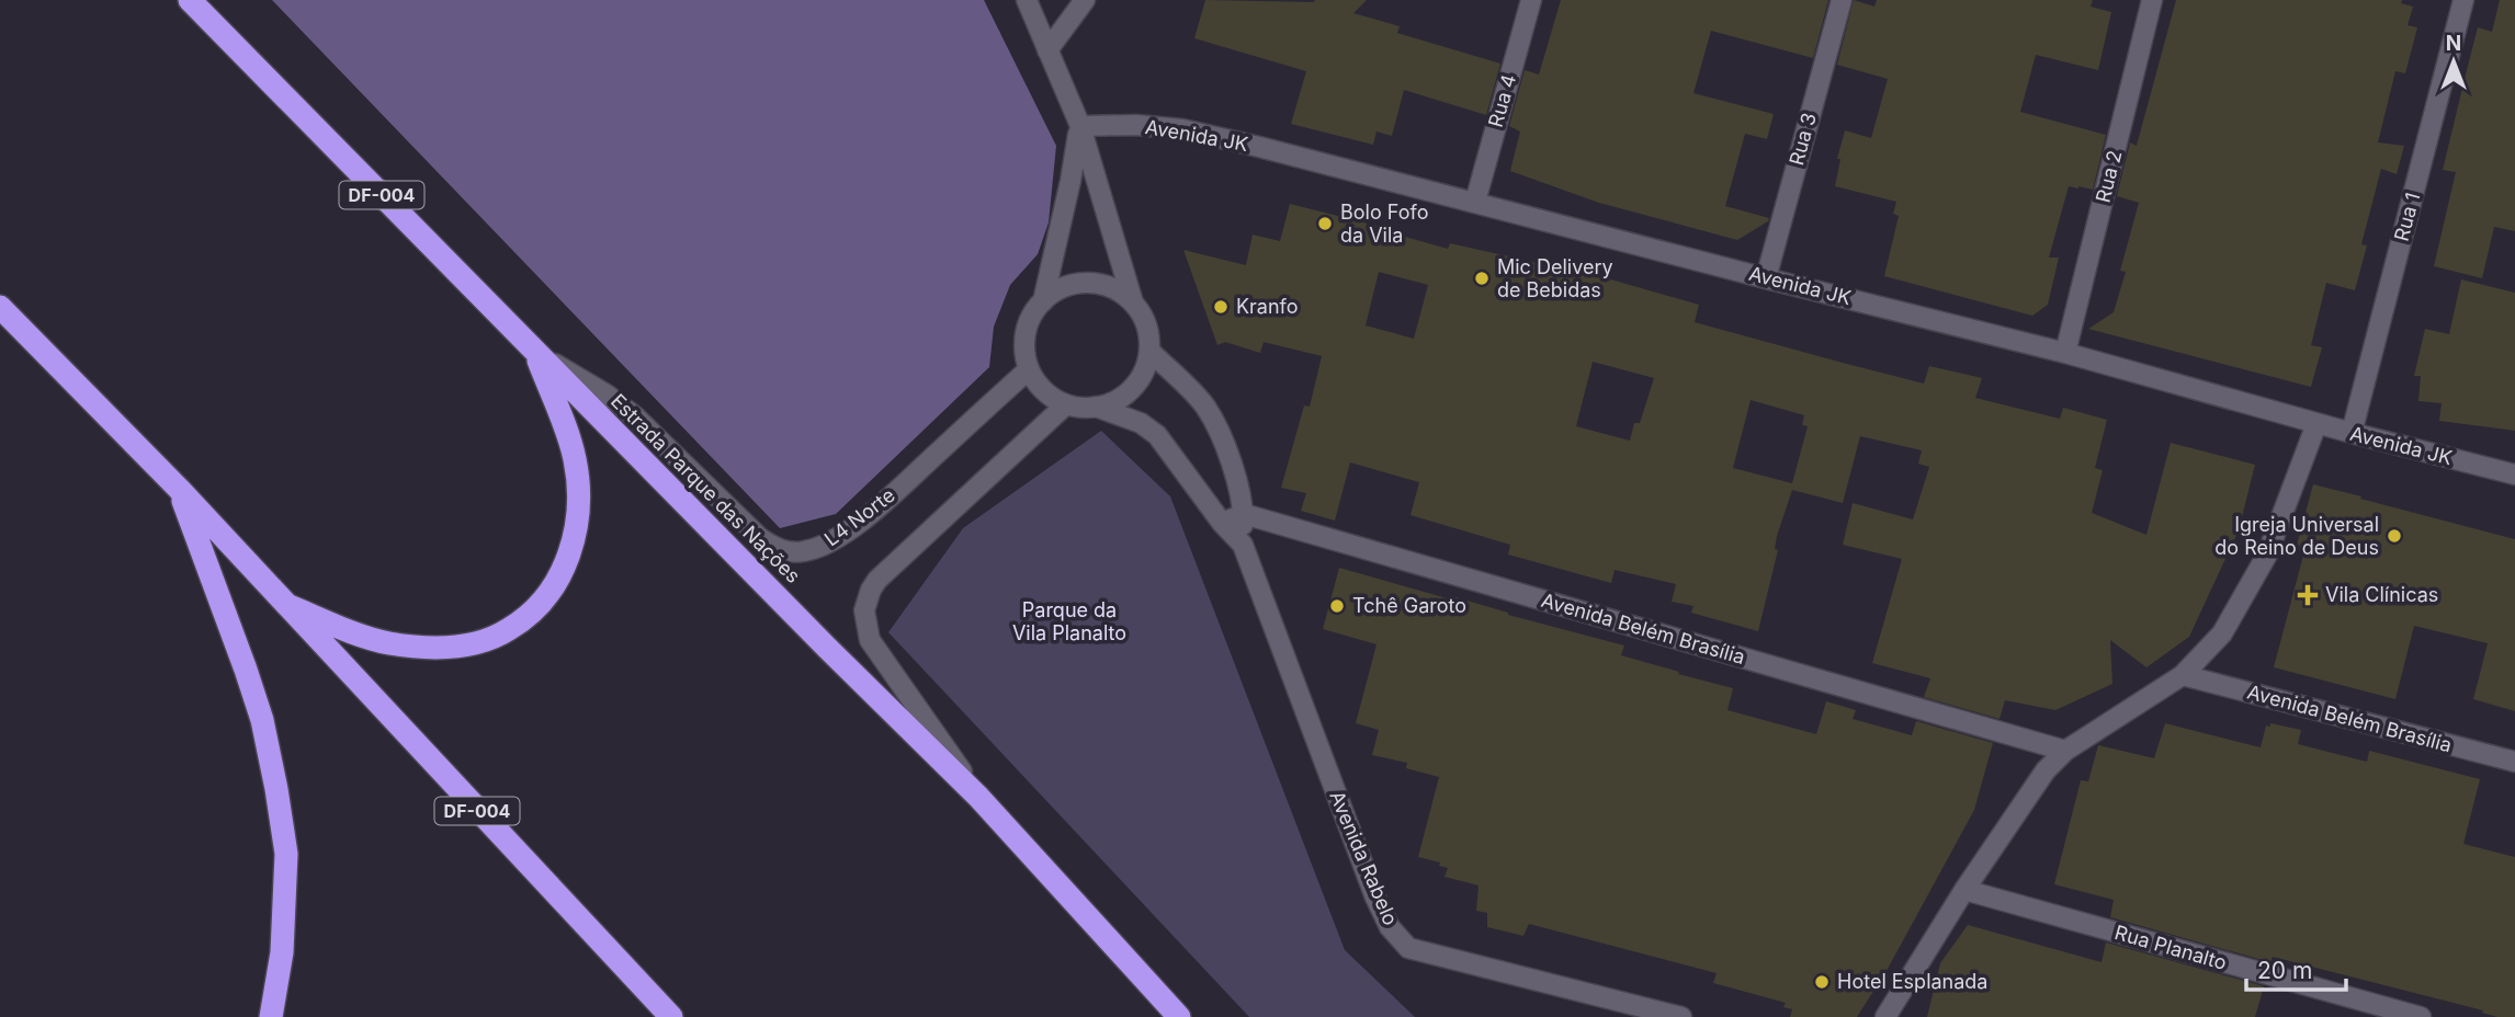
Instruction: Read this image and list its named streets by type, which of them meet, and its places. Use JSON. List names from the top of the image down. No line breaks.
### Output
{"streets":{"highway":["DF-004","Estrada Parque das Nações"],"street":["Rua 4","Avenida JK","Rua 3","Rua 2","Rua 1","L4 Norte","Avenida Belém Brasília","Avenida Rabelo","Rua Planalto"]},"crossings":[["Rua 4","Avenida JK"],["Avenida JK","Rua 3"],["Avenida JK","Rua 2"],["Avenida JK","Rua 1"],["Estrada Parque das Nações","L4 Norte"]],"parks":["Parque da Vila Planalto"],"places":{"other":["Bolo Fofo da Vila","Mic Delivery de Bebidas","Kranfo","Igreja Universal do Reino de Deus","Tchê Garoto","Hotel Esplanada"],"health":["Vila Clínicas"]},"scale_bar":"20 m","north":"top"}
